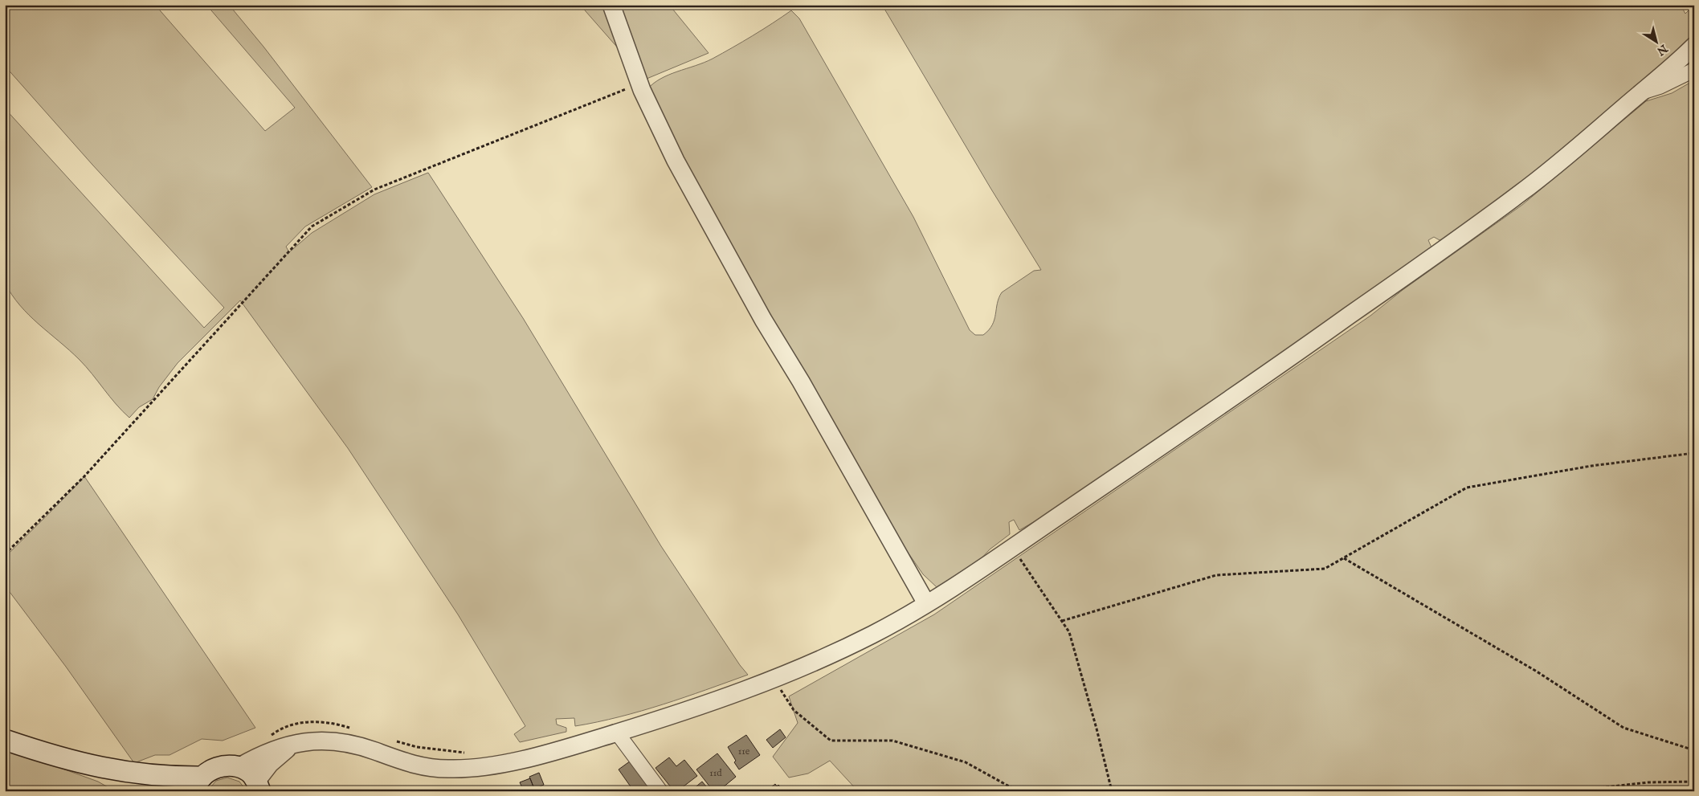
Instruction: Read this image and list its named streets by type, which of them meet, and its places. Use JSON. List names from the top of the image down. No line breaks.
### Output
{"house_numbers":["11e","11d"],"north":"bottom right"}
